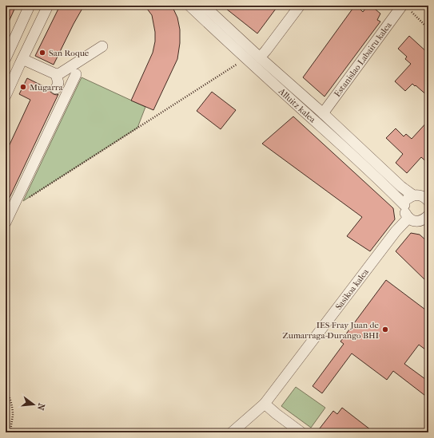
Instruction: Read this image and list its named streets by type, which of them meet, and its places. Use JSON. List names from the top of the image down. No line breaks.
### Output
{"streets":{"street":["Estanislao Labairu kalea","Alluitz kalea","Sasikoa kalea"]},"crossings":[["Estanislao Labairu kalea","Alluitz kalea"]],"places":["San Roque","Mugarra","IES Fray Juan de Zumarraga-Durango BHI"],"north":"right"}
